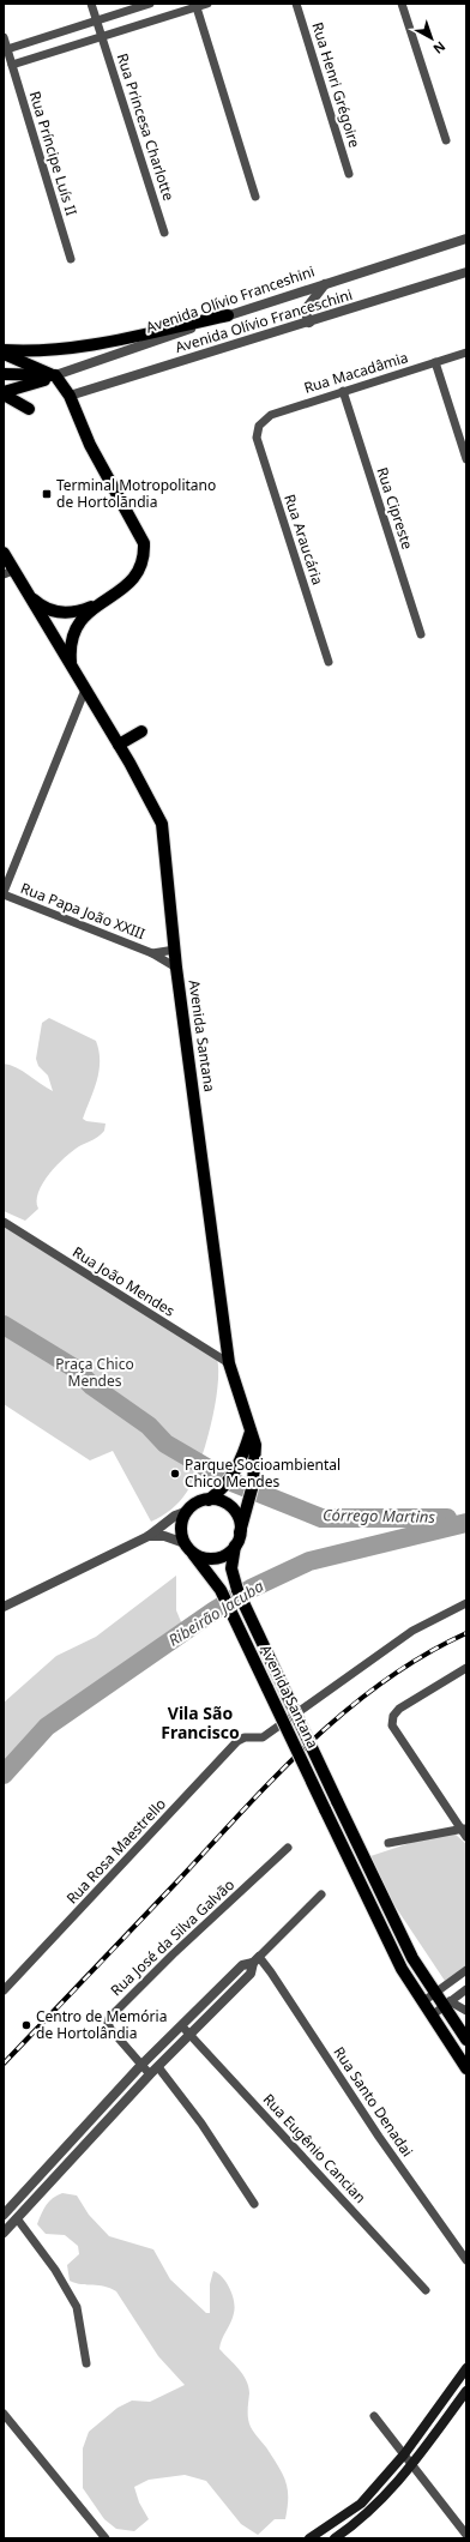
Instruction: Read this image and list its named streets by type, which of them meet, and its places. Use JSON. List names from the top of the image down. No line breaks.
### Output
{"streets":{"main road":["Avenida Olívio Franceshini","Avenida Santana"],"street":["Rua Henri Grégoire","Rua Princesa Charlotte","Rua Príncipe Luís II","Avenida Olívio Franceschini","Rua Macadâmia","Rua Cipreste","Rua Araucária","Rua Papa João XXIII","Rua João Mendes","Rua Rosa Maestrello","Rua José da Silva Galvão","Rua Santo Denadai","Rua Eugênio Cancian"]},"crossings":[["Avenida Olívio Franceshini","Avenida Santana"],["Avenida Olívio Franceschini","Avenida Santana"],["Rua Macadâmia","Rua Cipreste"],["Rua Macadâmia","Rua Araucária"],["Rua Papa João XXIII","Avenida Santana"],["Avenida Santana","Rua João Mendes"]],"districts":["Vila São Francisco"],"water":["Córrego Martins","Ribeirão Jacuba"],"parks":["Praça Chico Mendes"],"places":{"transit":["Terminal Motropolitano de Hortolãndia"],"other":["Parque Socioambiental Chico Mendes","Centro de Memória de Hortolândia"]},"north":"bottom right"}
